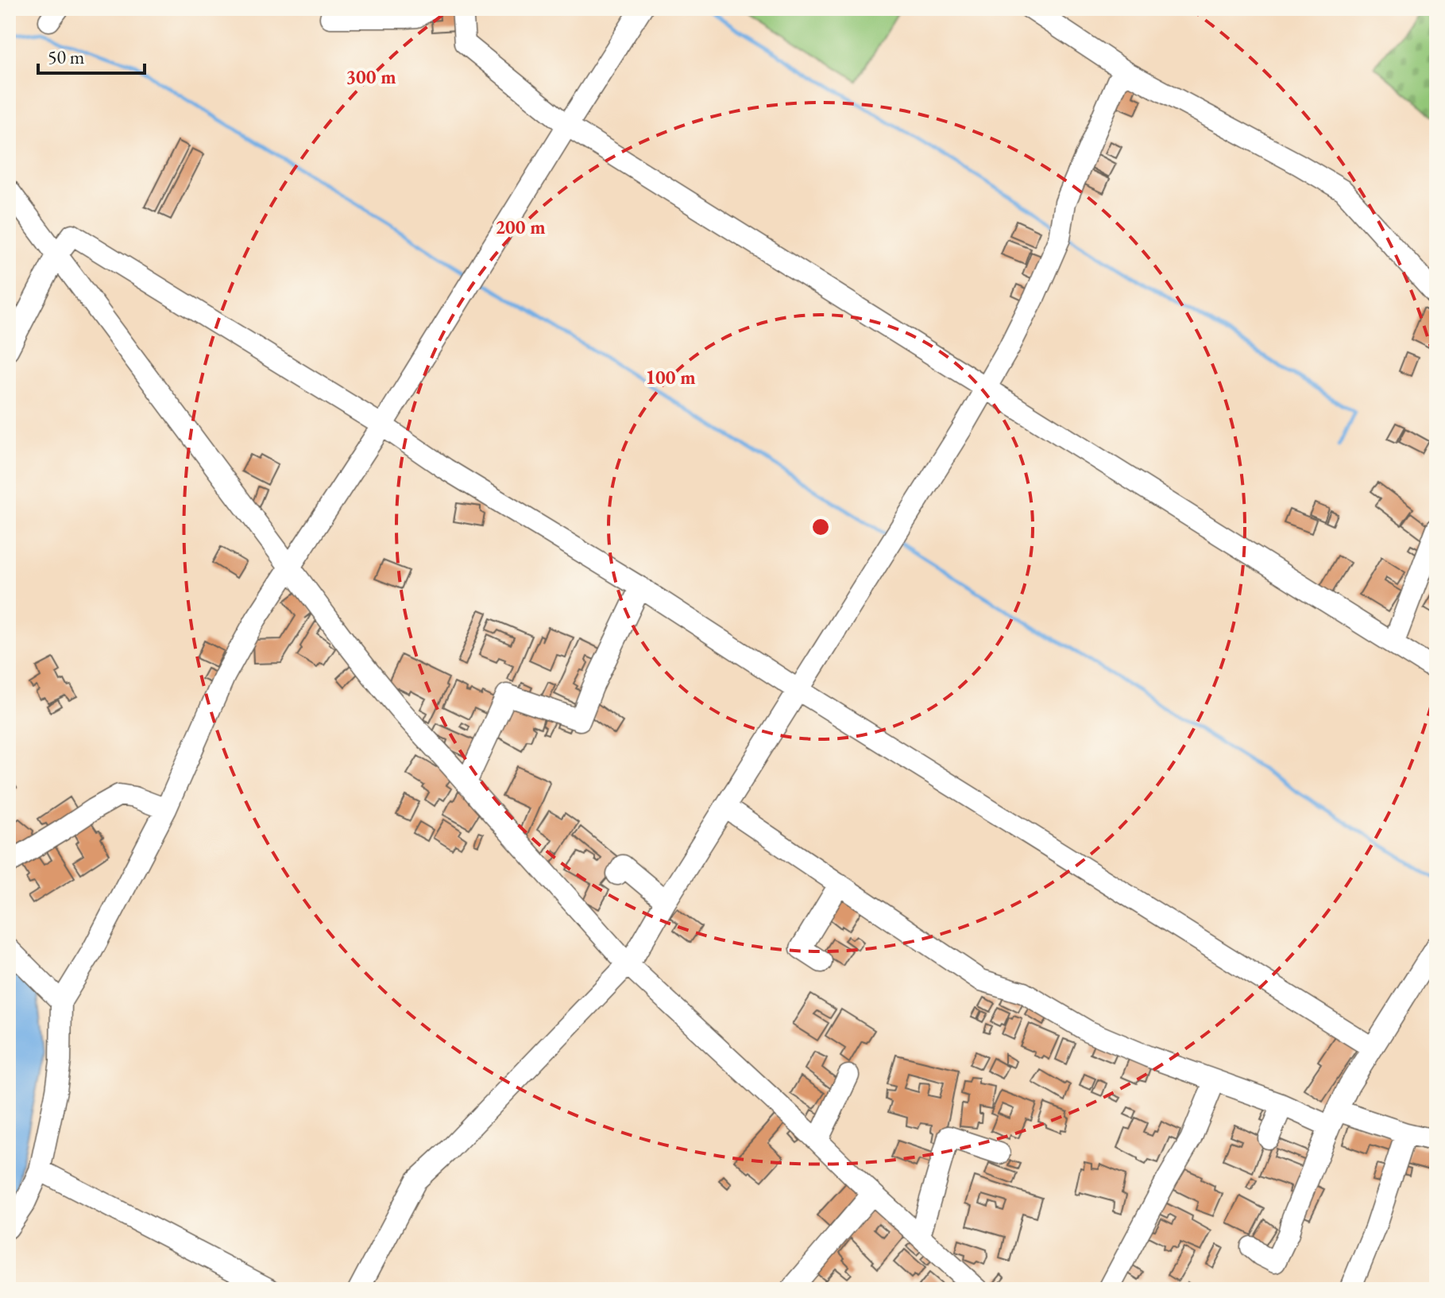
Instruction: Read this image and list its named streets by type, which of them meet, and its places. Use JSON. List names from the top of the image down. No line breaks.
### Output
{"scale_bar":"50 m","rings":["300 m","200 m","100 m"]}
